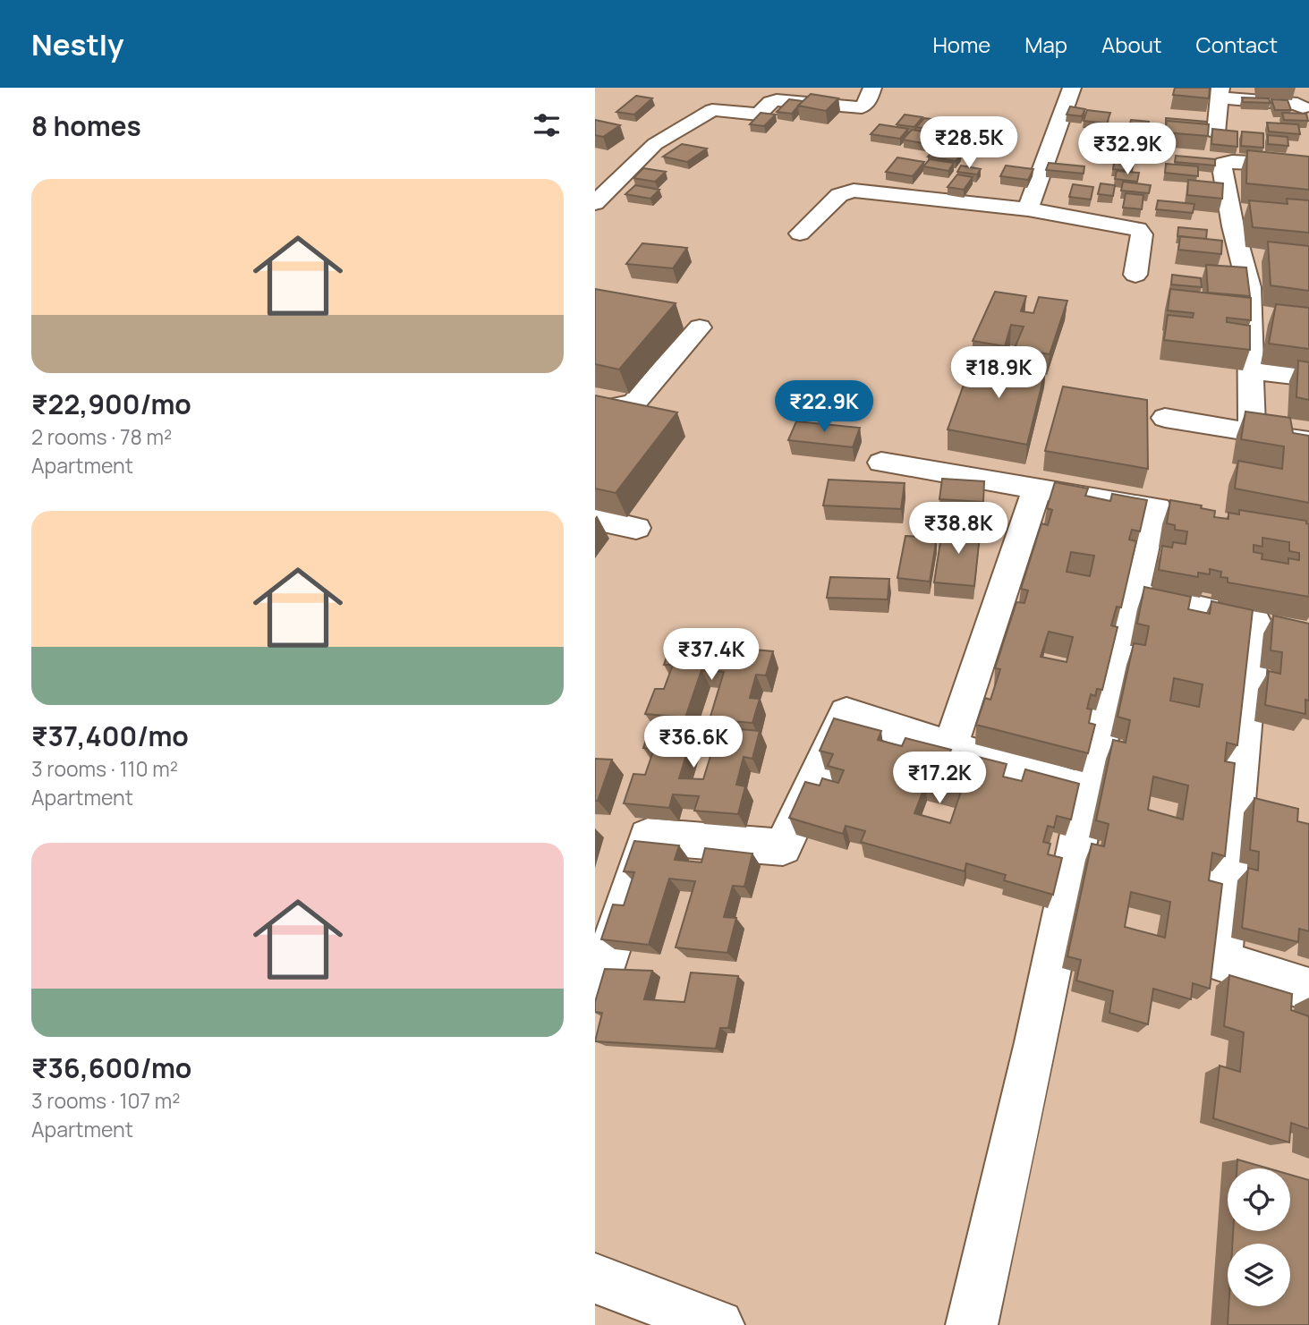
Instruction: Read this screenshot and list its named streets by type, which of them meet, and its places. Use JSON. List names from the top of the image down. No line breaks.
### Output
{"page":{"header":"Nestly","nav":["Home","Map","About","Contact"],"heading":"8 homes","price":["₹28.5K","₹32.9K","₹18.9K","₹22.9K","₹38.8K","₹37.4K","₹36.6K","₹17.2K"],"list":[{"name":"₹22,900/mo","note":"2 rooms · 78 m² · Apartment"},{"name":"₹37,400/mo","note":"3 rooms · 110 m² · Apartment"},{"name":"₹36,600/mo","note":"3 rooms · 107 m² · Apartment"}]}}
